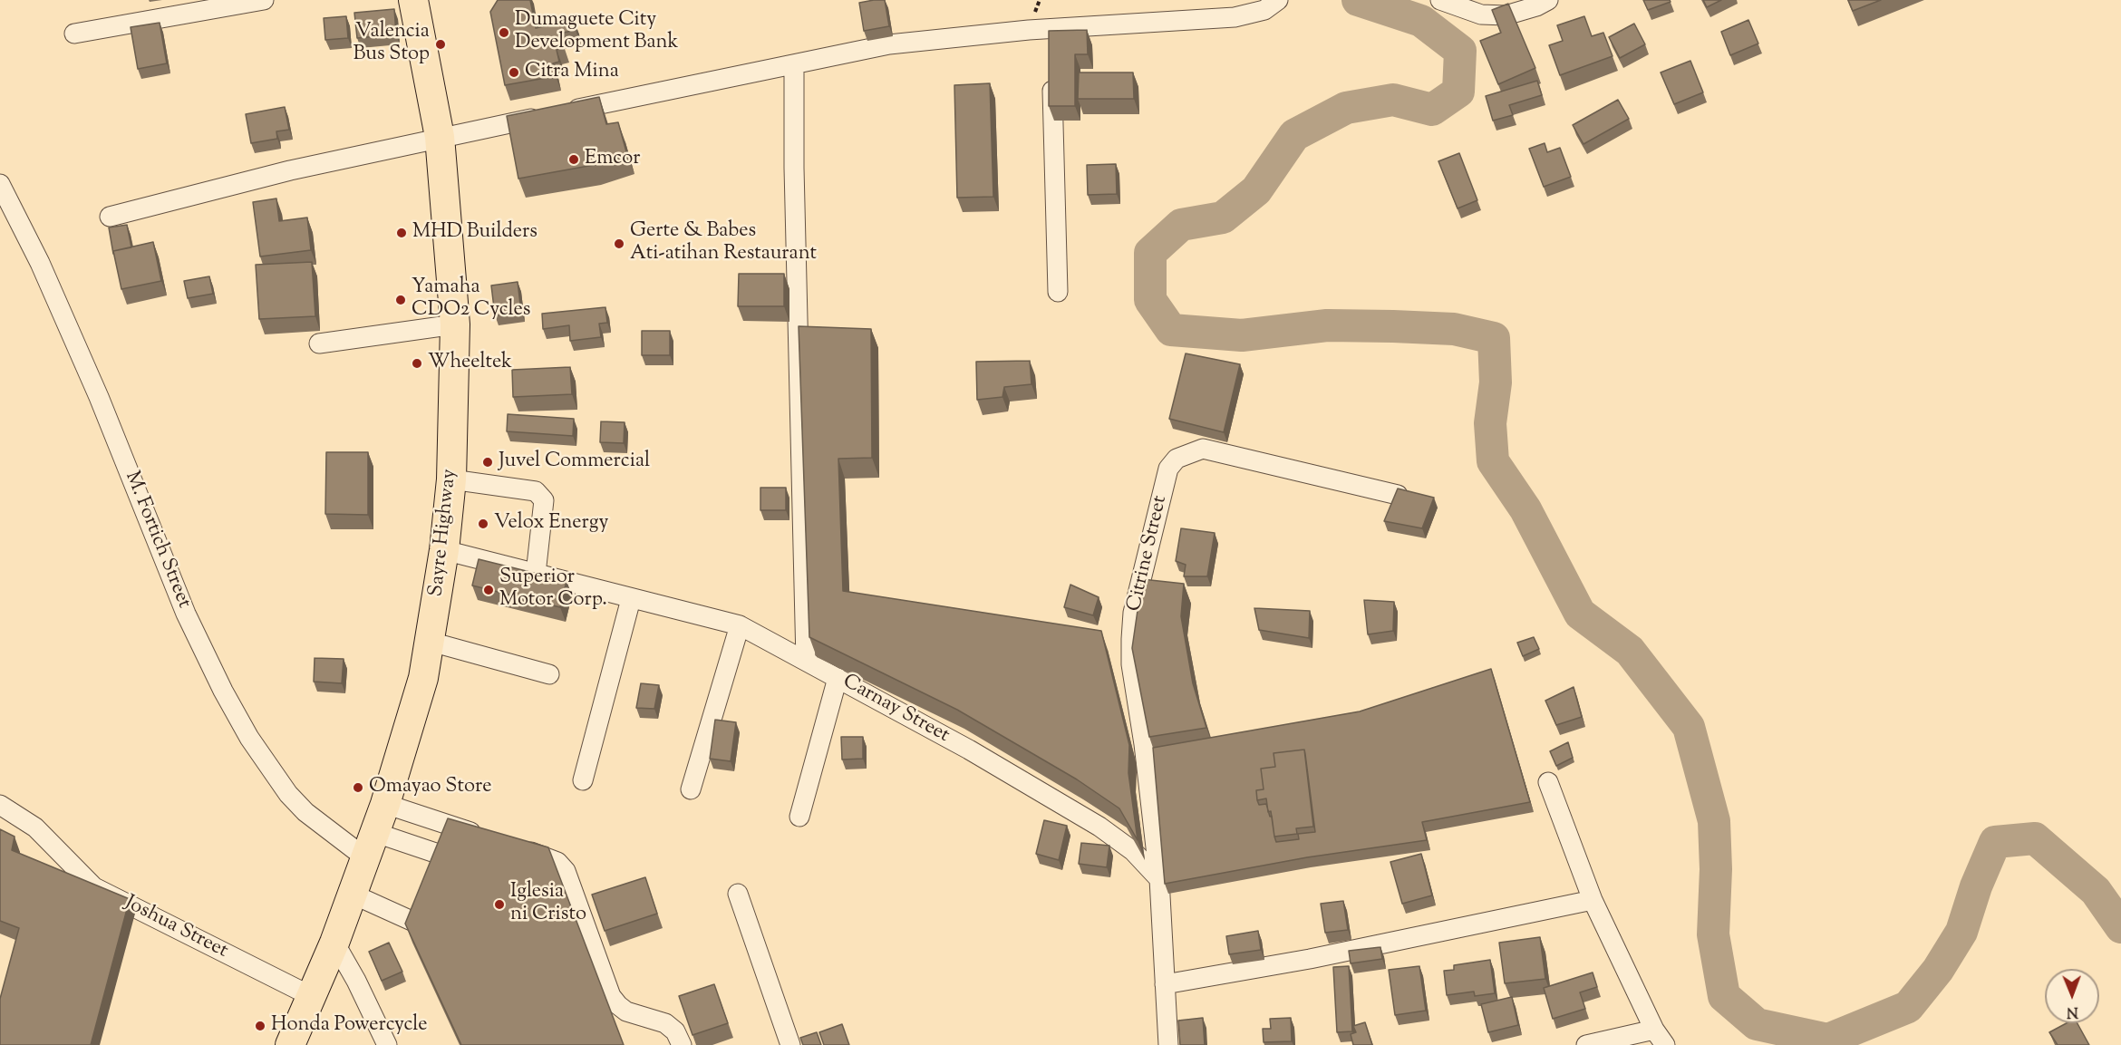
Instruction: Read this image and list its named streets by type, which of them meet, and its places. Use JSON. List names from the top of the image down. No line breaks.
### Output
{"streets":{"highway":["Sayre Highway"],"street":["M. Fortich Street","Citrine Street","Carnay Street","Joshua Street"]},"crossings":[["Sayre Highway","M. Fortich Street"],["Sayre Highway","Carnay Street"],["Sayre Highway","Joshua Street"],["Citrine Street","Carnay Street"]],"places":["Dumaguete City Development Bank","Valencia Bus Stop","Citra Mina","Emcor","MHD Builders","Gerte & Babes Ati-atihan Restaurant","Yamaha CDO2 Cycles","Wheeltek","Juvel Commercial","Velox Energy","Superior Motor Corp.","Omayao Store","Iglesia ni Cristo","Honda Powercycle"],"north":"bottom"}
